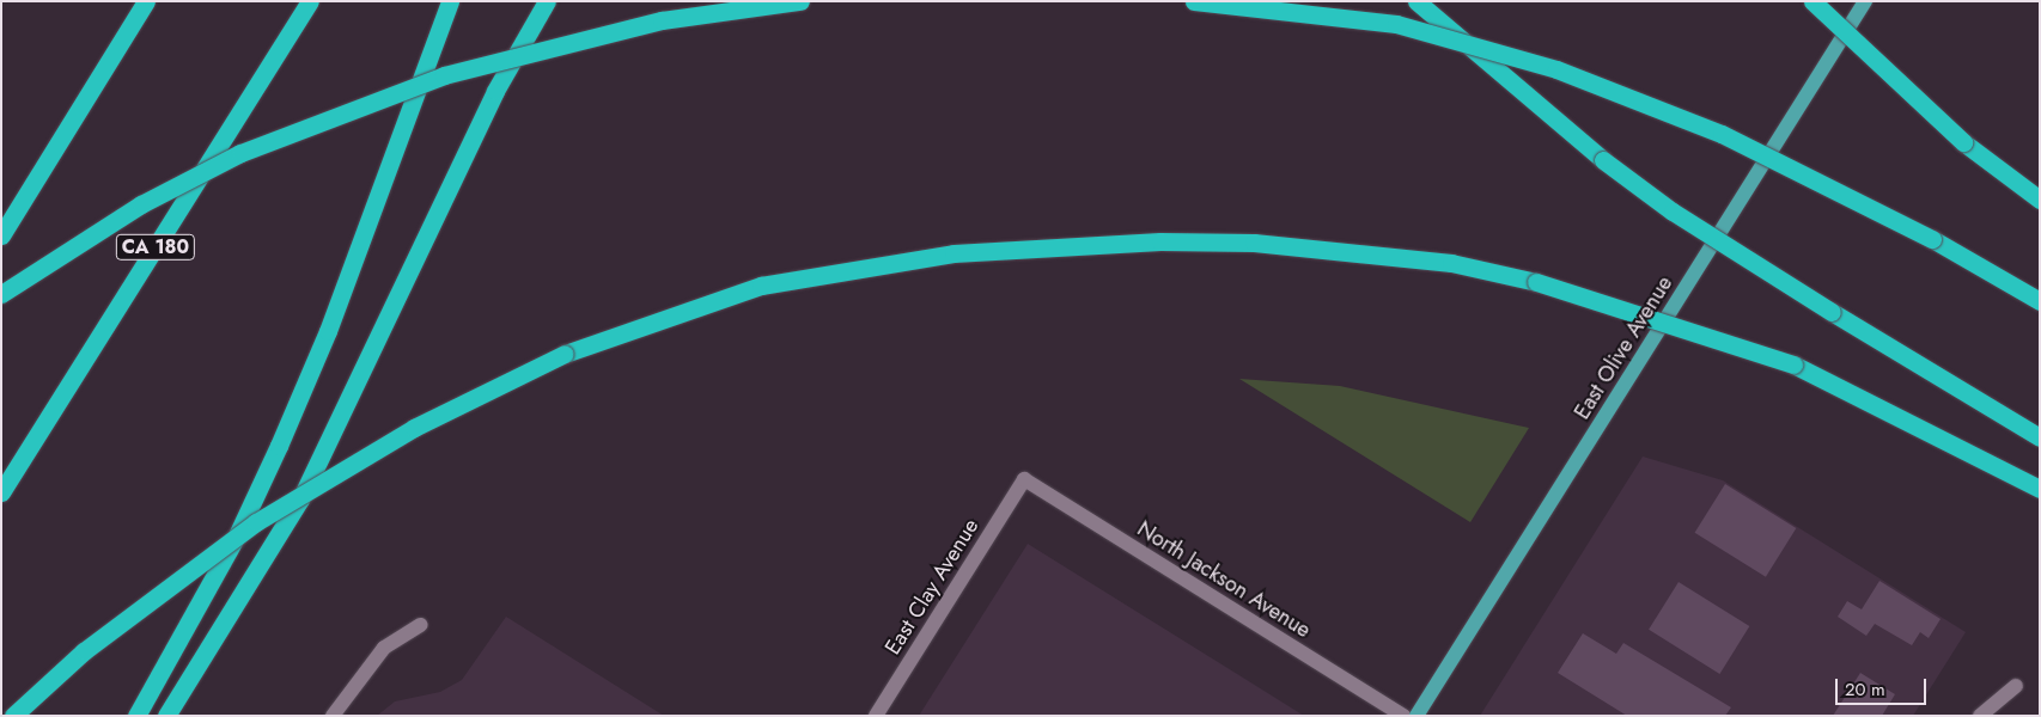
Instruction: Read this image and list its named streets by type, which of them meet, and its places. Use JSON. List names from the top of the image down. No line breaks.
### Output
{"streets":{"highway":["CA 180"],"main road":["East Olive Avenue"],"street":["North Jackson Avenue","East Clay Avenue"]},"crossings":[["North Jackson Avenue","East Clay Avenue"]],"scale_bar":"20 m"}
